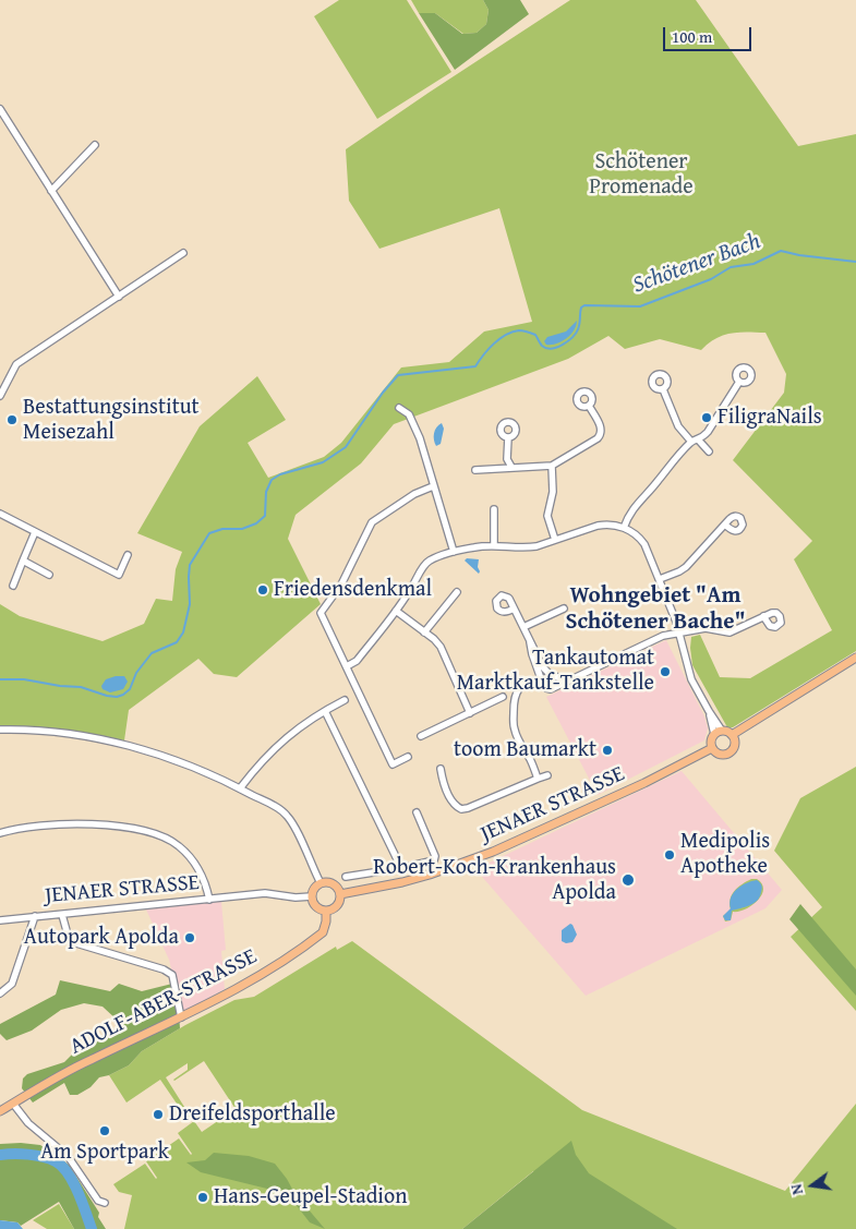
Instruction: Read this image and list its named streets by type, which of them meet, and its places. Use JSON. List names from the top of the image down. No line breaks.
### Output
{"streets":{"main road":["JENAER STRASSE","ADOLF-ABER-STRASSE"]},"crossings":[["JENAER STRASSE","ADOLF-ABER-STRASSE"]],"districts":["Wohngebiet \"Am Schötener Bache\""],"water":["Schötener Bach"],"parks":["Schötener Promenade"],"places":["FiligraNails","Bestattungsinstitut Meisezahl","Friedensdenkmal","Tankautomat Marktkauf-Tankstelle","toom Baumarkt","Medipolis Apotheke","Robert-Koch-Krankenhaus Apolda","Autopark Apolda","Dreifeldsporthalle","Am Sportpark","Hans-Geupel-Stadion"],"scale_bar":"100 m","north":"left"}
